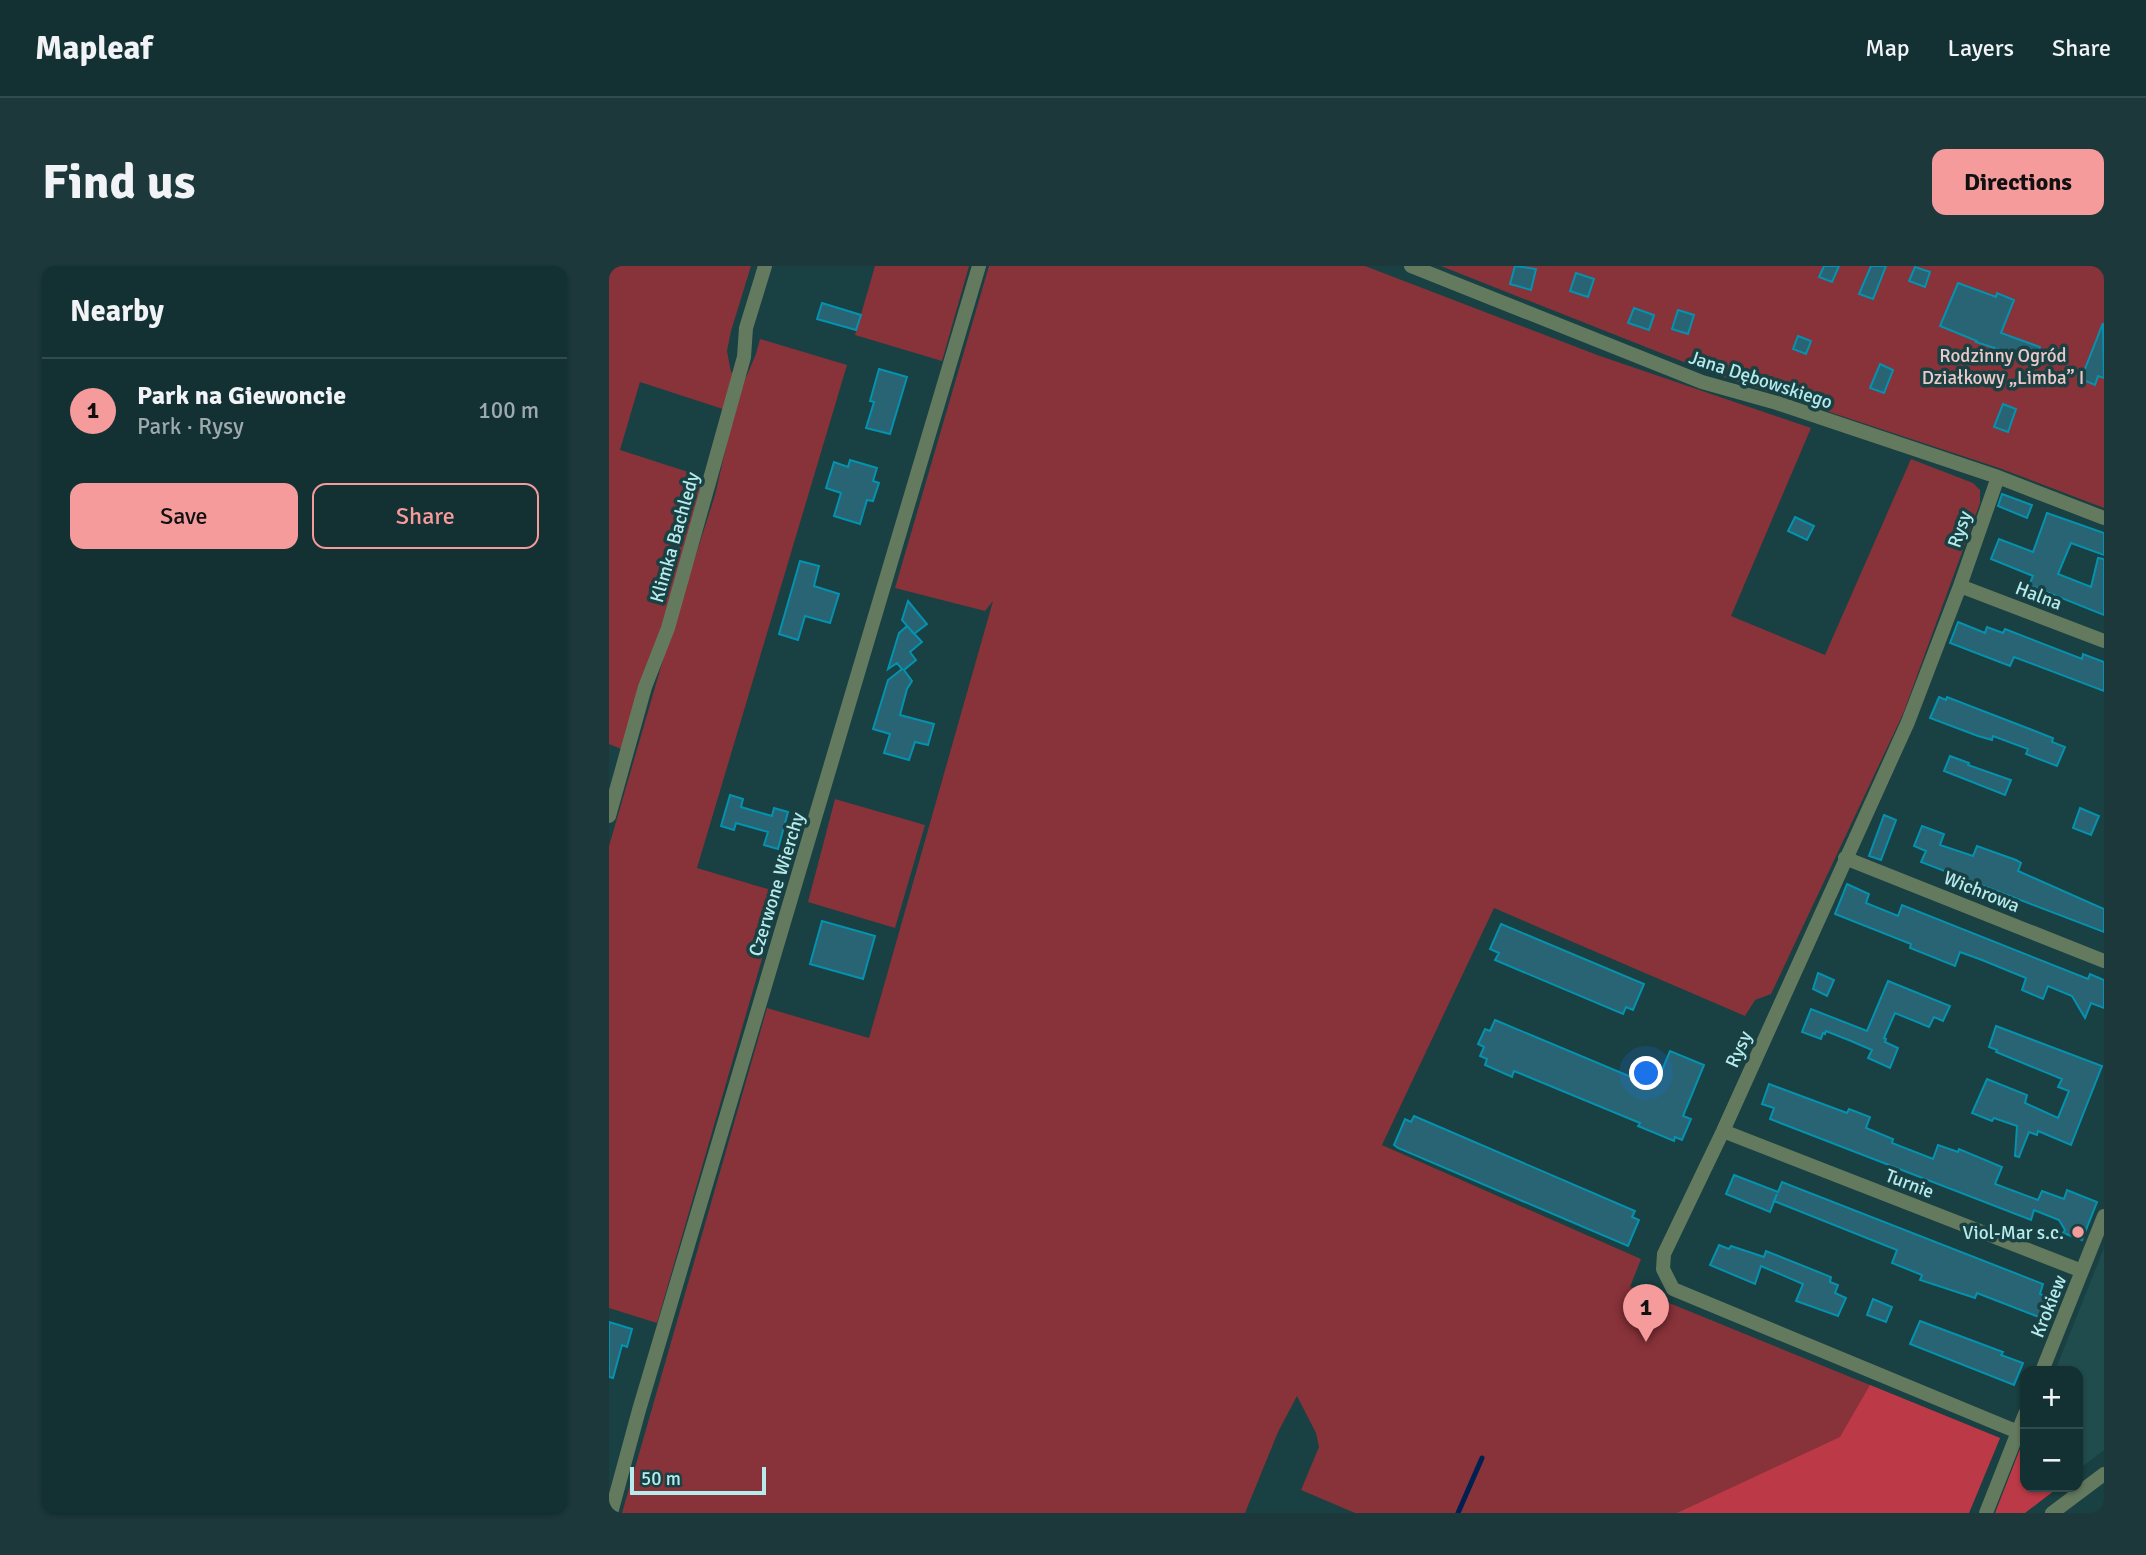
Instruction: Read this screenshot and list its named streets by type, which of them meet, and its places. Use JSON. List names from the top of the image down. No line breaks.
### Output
{"streets":{"street":["Jana Dębowskiego","Rysy","Klimka Bachledy","Halna","Czerwone Wierchy","Wichrowa","Turnie","Krokiew"]},"crossings":[["Jana Dębowskiego","Rysy"],["Rysy","Halna"],["Rysy","Wichrowa"],["Rysy","Turnie"],["Turnie","Krokiew"]],"parks":["Rodzinny Ogród Działkowy „Limba” I"],"places":["Viol-Mar s.c."],"scale_bar":"50 m","page":{"header":"Mapleaf","nav":["Map","Layers","Share"],"buttons":["Directions",["Save","Share"]],"title":"Find us","heading":"Nearby","list":[{"mark":"1","name":"Park na Giewoncie","note":"Park · Rysy","value":"100 m"}],"pins":"1","map_buttons":["+","−"],"scale":"50 m"}}
